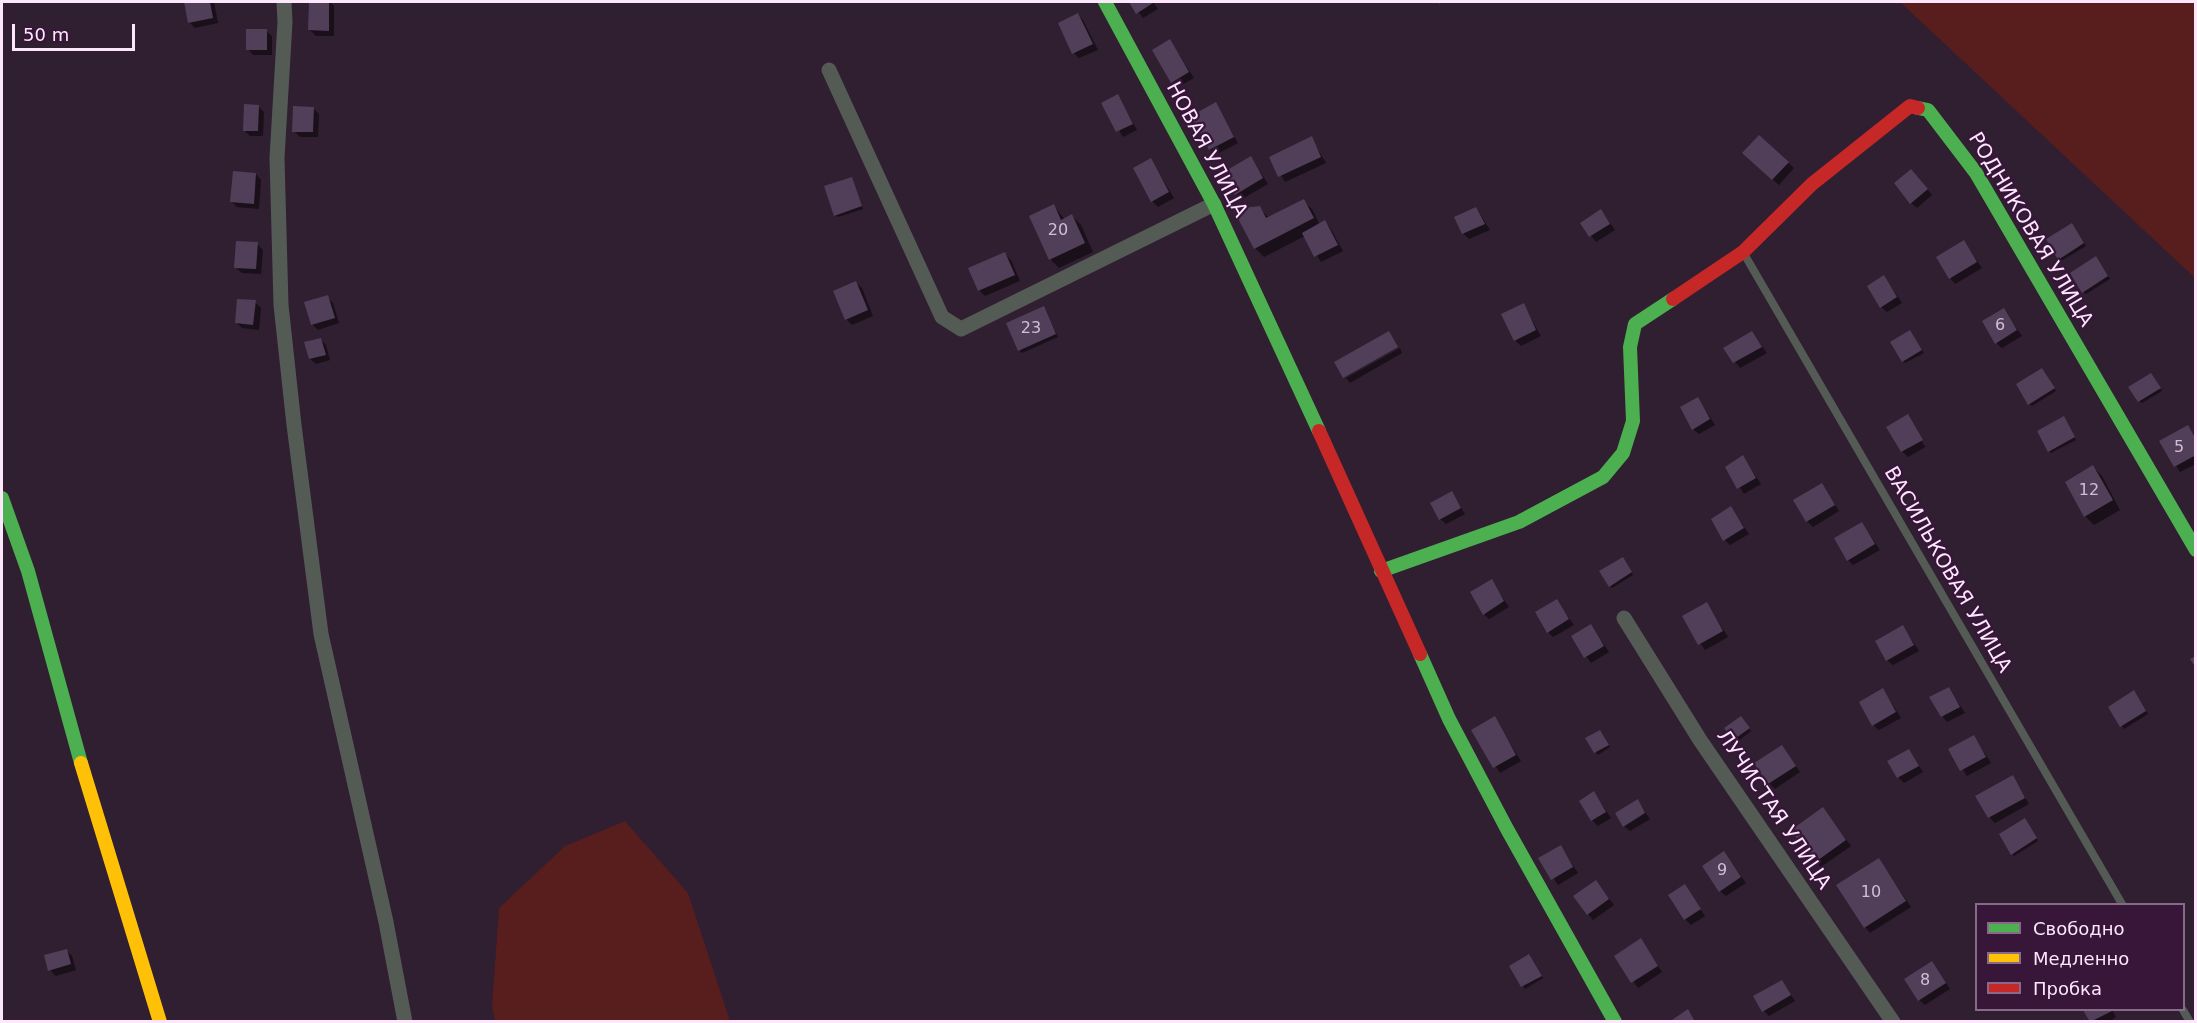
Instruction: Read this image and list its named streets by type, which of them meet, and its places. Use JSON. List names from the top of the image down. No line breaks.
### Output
{"streets":{"street":["НОВАЯ УЛИЦА","РОДНИКОВАЯ УЛИЦА","ЛУЧИСТАЯ УЛИЦА"],"lane":["ВАСИЛЬКОВАЯ УЛИЦА"]},"crossings":[["НОВАЯ УЛИЦА","РОДНИКОВАЯ УЛИЦА"],["РОДНИКОВАЯ УЛИЦА","ВАСИЛЬКОВАЯ УЛИЦА"]],"house_numbers":["20","6","23","5","12","9","10","8"],"legend":["Свободно","Медленно","Пробка"],"scale_bar":"50 m"}
